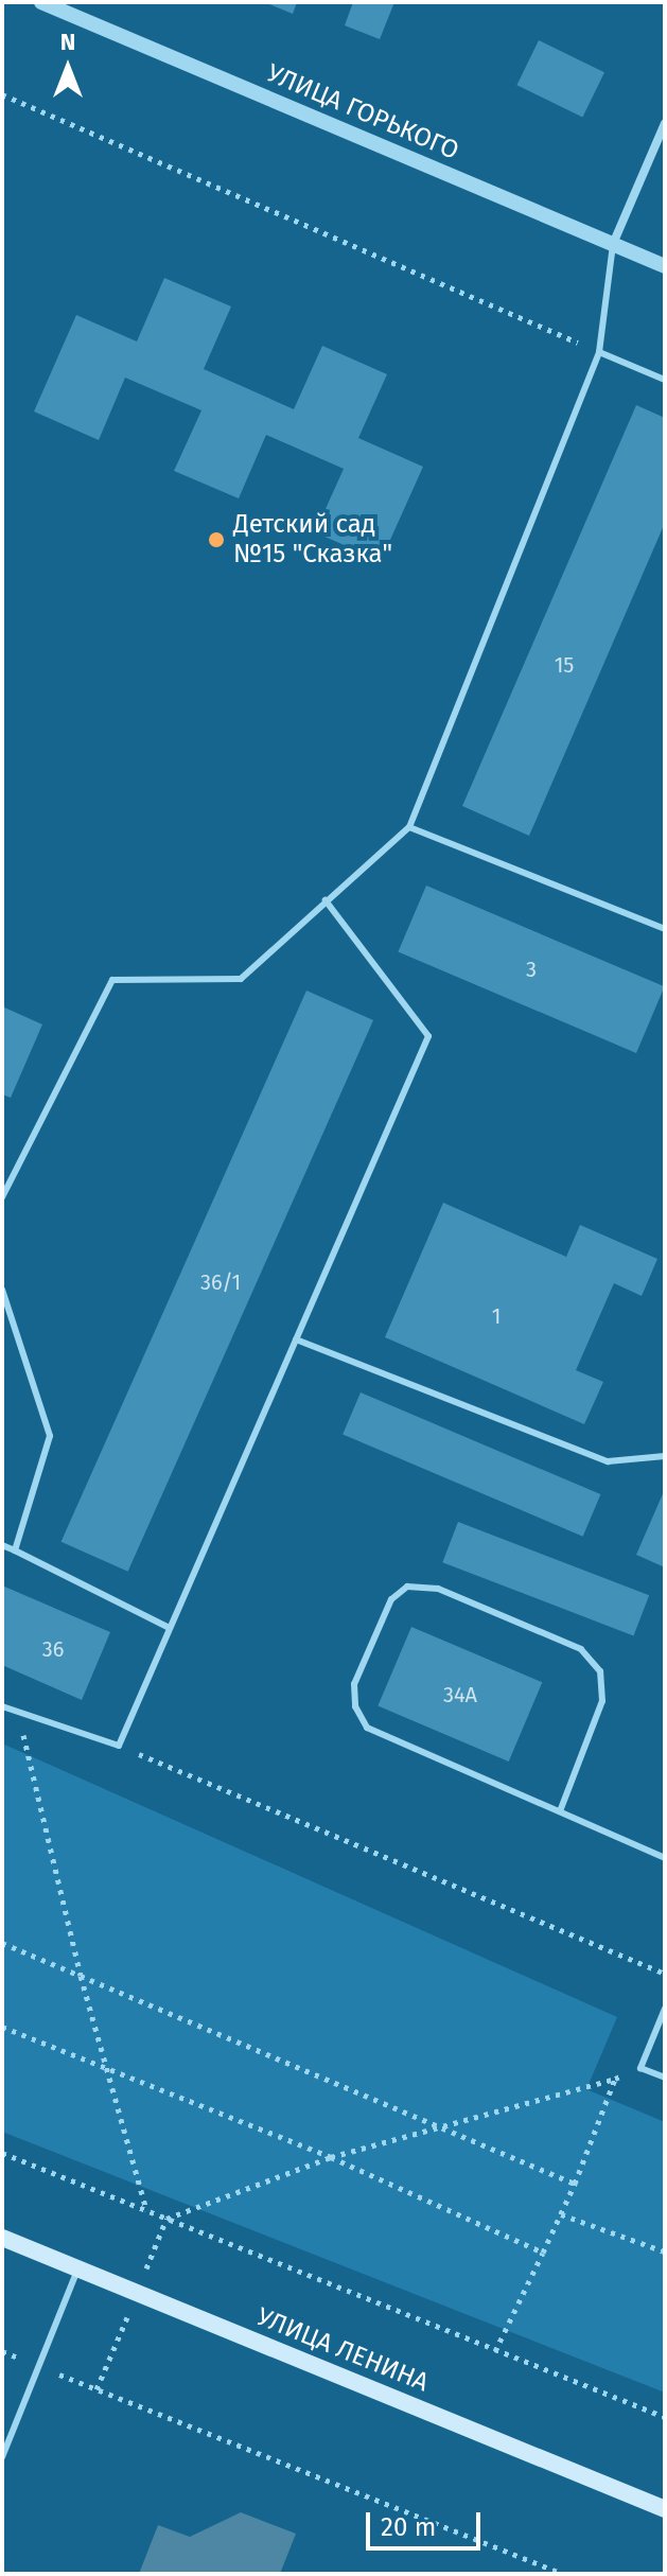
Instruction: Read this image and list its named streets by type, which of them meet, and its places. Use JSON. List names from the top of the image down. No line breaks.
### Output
{"streets":{"main road":["УЛИЦА ЛЕНИНА"],"street":["УЛИЦА ГОРЬКОГО"]},"places":["Детский сад №15 \"Сказка\""],"house_numbers":["15","3","36/1","1","36","34А"],"scale_bar":"20 m","north":"top"}
